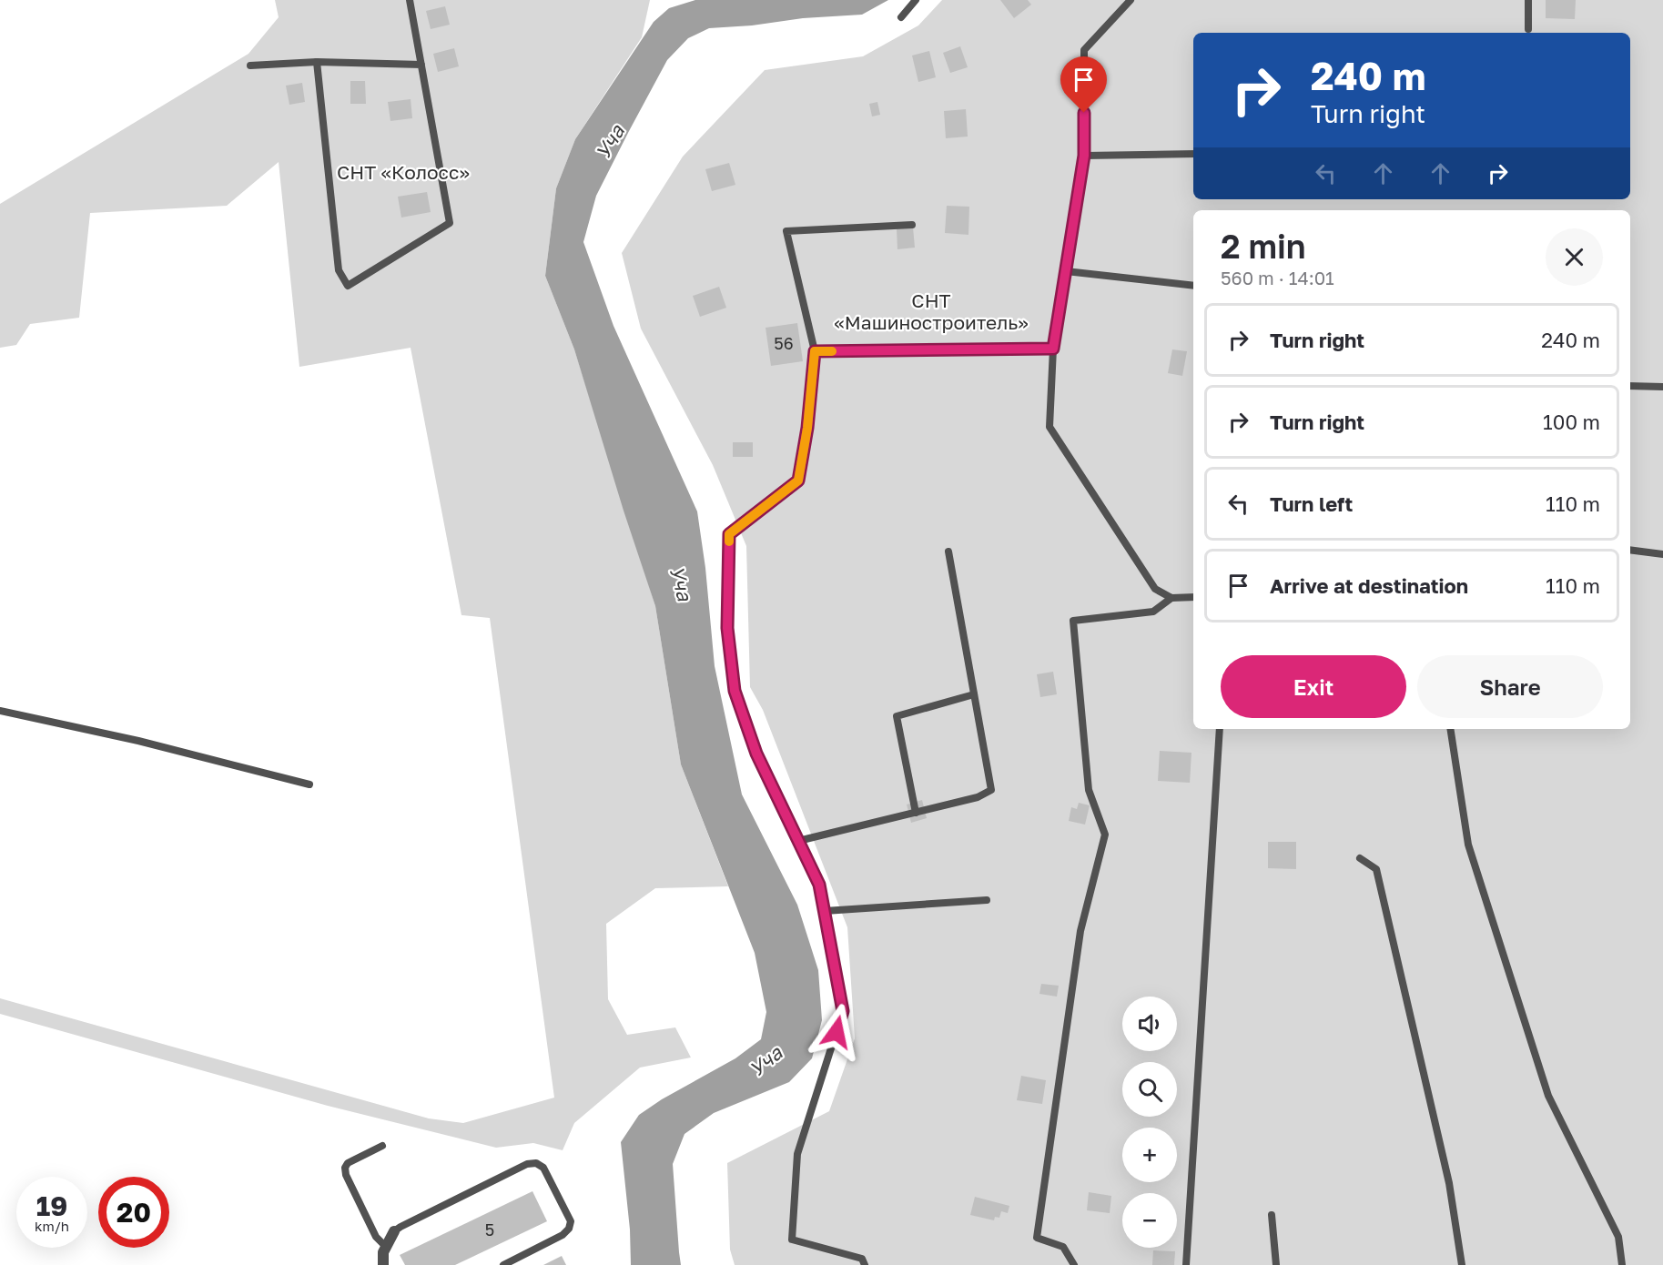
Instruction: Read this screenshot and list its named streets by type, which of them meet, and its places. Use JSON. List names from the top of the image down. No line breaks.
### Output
{"water":["Уча"],"parks":["СНТ «Колосс»","СНТ «Машиностроитель»"],"house_numbers":["56","5"],"page":{"turn":["240 m","Turn right"],"heading":["2 min","560 m · 14:01"],"list":[{"name":"Turn right","value":"240 m"},{"name":"Turn right","value":"100 m"},{"name":"Turn left","value":"110 m"},{"name":"Arrive at destination","value":"110 m"}],"buttons":["Exit","Share"],"map_buttons":["+","−"],"speed":"19 km/h","limit":"20"}}
